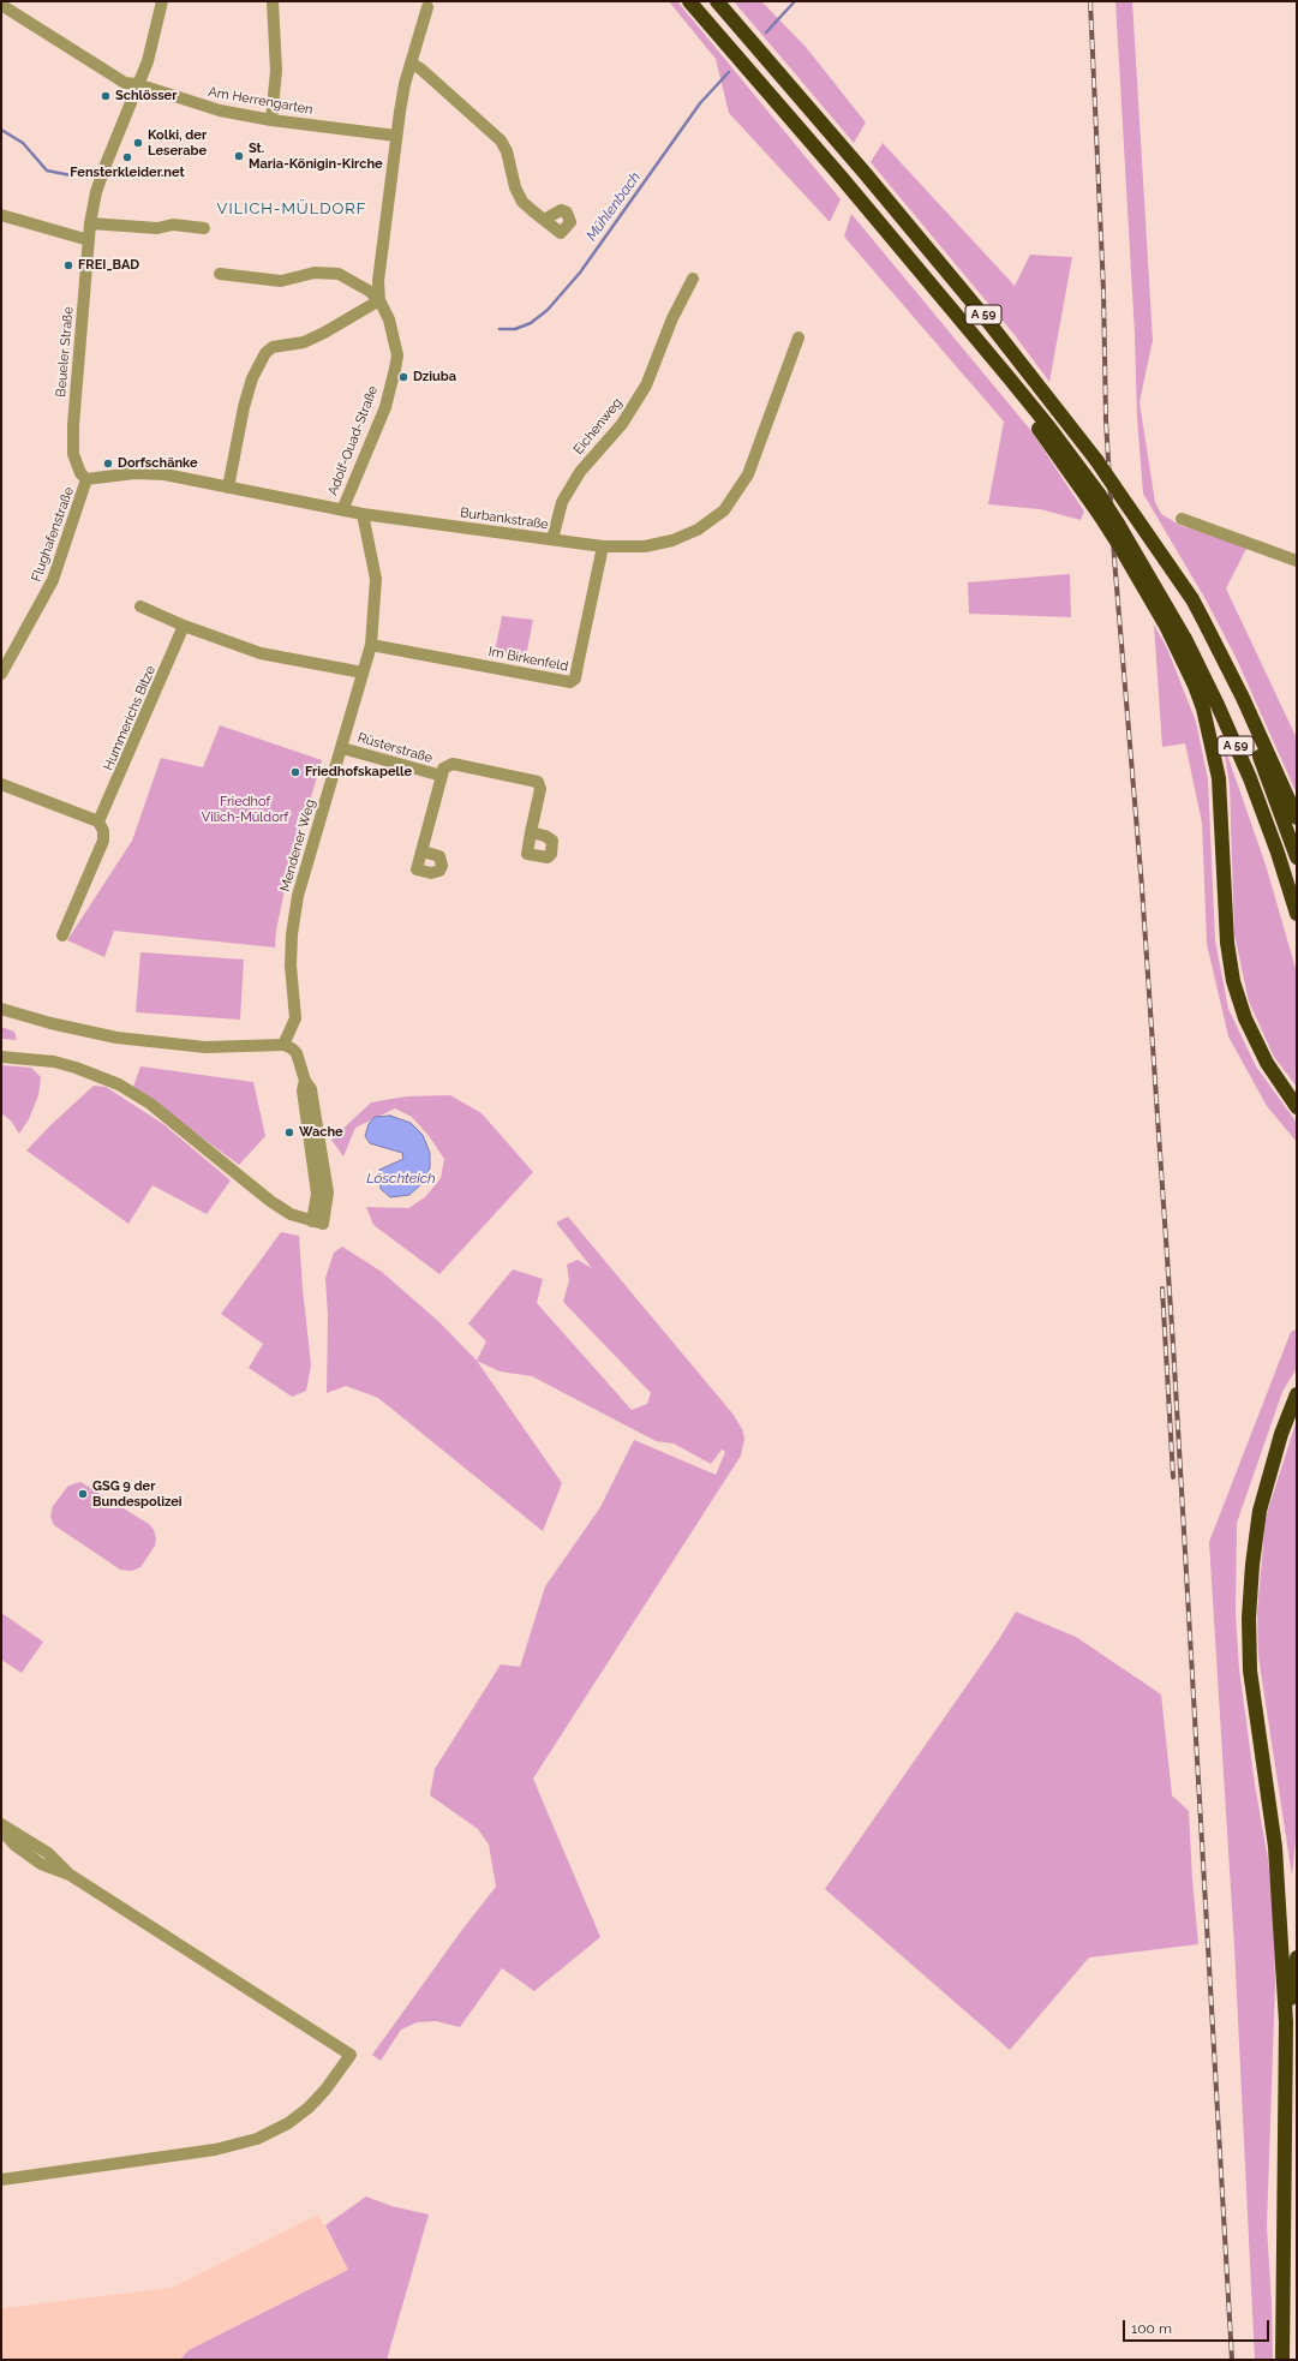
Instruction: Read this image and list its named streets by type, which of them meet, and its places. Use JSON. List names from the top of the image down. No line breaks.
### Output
{"streets":{"highway":["A 59"],"street":["Am Herrengarten","Beueler Straße","Eichenweg","Adolf-Quad-Straße","Burbankstraße","Flughafenstraße","Im Birkenfeld","Hummerichs Bitze","Rüsterstraße","Mendener Weg"]},"crossings":[["Am Herrengarten","Beueler Straße"],["Beueler Straße","Burbankstraße"],["Beueler Straße","Flughafenstraße"],["Eichenweg","Burbankstraße"],["Adolf-Quad-Straße","Burbankstraße"],["Burbankstraße","Flughafenstraße"],["Burbankstraße","Im Birkenfeld"],["Burbankstraße","Mendener Weg"],["Im Birkenfeld","Mendener Weg"],["Rüsterstraße","Mendener Weg"]],"districts":["VILICH-MÜLDORF"],"water":["Mühlenbach","Löschteich"],"parks":["Friedhof Vilich-Müldorf"],"places":["Schlösser","Kolki, der Leserabe","St. Maria-Königin-Kirche","Fensterkleider.net","FREI_BAD","Dziuba","Dorfschänke","Friedhofskapelle","Wache","GSG 9 der Bundespolizei"],"scale_bar":"100 m"}
